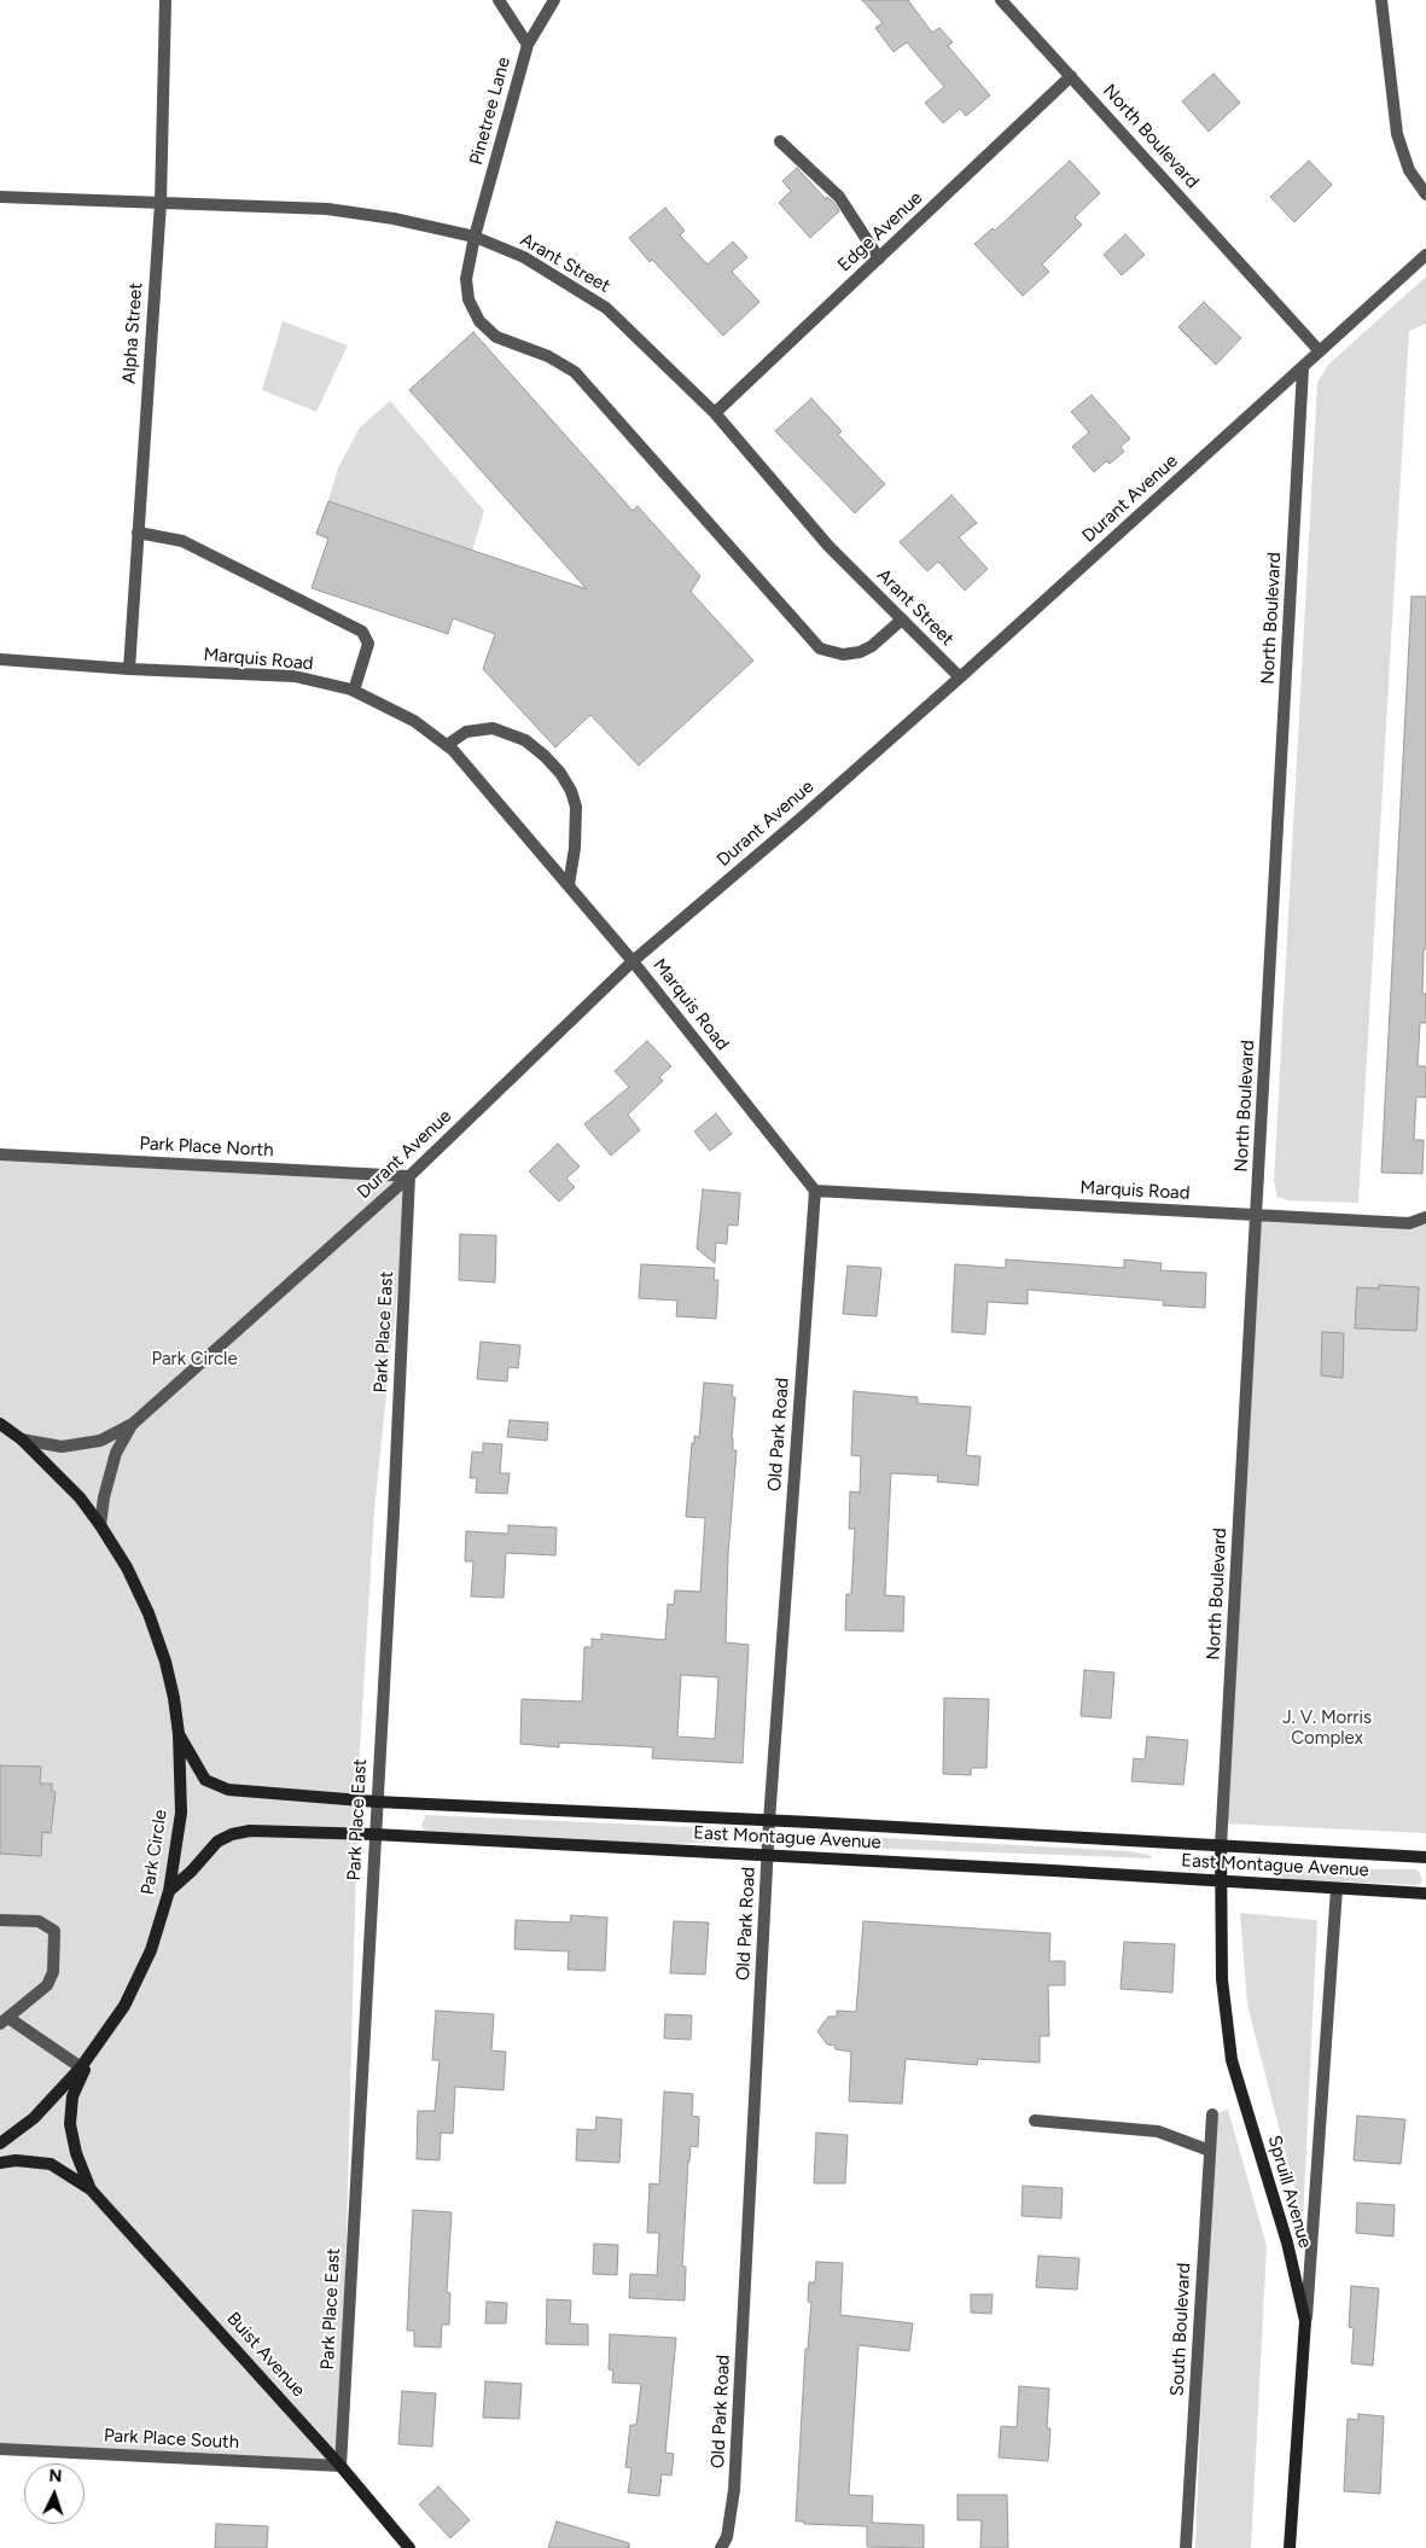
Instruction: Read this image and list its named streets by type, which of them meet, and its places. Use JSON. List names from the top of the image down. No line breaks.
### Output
{"streets":{"street":["Pinetree Lane","North Boulevard","Edge Avenue","Arant Street","Alpha Street","Durant Avenue","Marquis Road","Park Place North","Park Place East","Old Park Road","East Montague Avenue","Park Circle","Spruill Avenue","South Boulevard","Buist Avenue","Park Place South"]},"crossings":[["Pinetree Lane","Arant Street"],["North Boulevard","Edge Avenue"],["North Boulevard","Durant Avenue"],["North Boulevard","Marquis Road"],["North Boulevard","East Montague Avenue"],["North Boulevard","Spruill Avenue"],["Edge Avenue","Arant Street"],["Arant Street","Alpha Street"],["Arant Street","Durant Avenue"],["Alpha Street","Marquis Road"],["Durant Avenue","Marquis Road"],["Durant Avenue","Park Place North"],["Durant Avenue","Park Place East"],["Durant Avenue","Park Circle"],["Marquis Road","Old Park Road"],["Park Place North","Park Place East"],["Park Place East","East Montague Avenue"],["Park Place East","Buist Avenue"],["Park Place East","Park Place South"],["Old Park Road","East Montague Avenue"],["East Montague Avenue","Park Circle"],["East Montague Avenue","Spruill Avenue"],["Park Circle","Buist Avenue"],["Buist Avenue","Park Place South"]],"parks":["Park Circle","J. V. Morris Complex"],"north":"top"}
